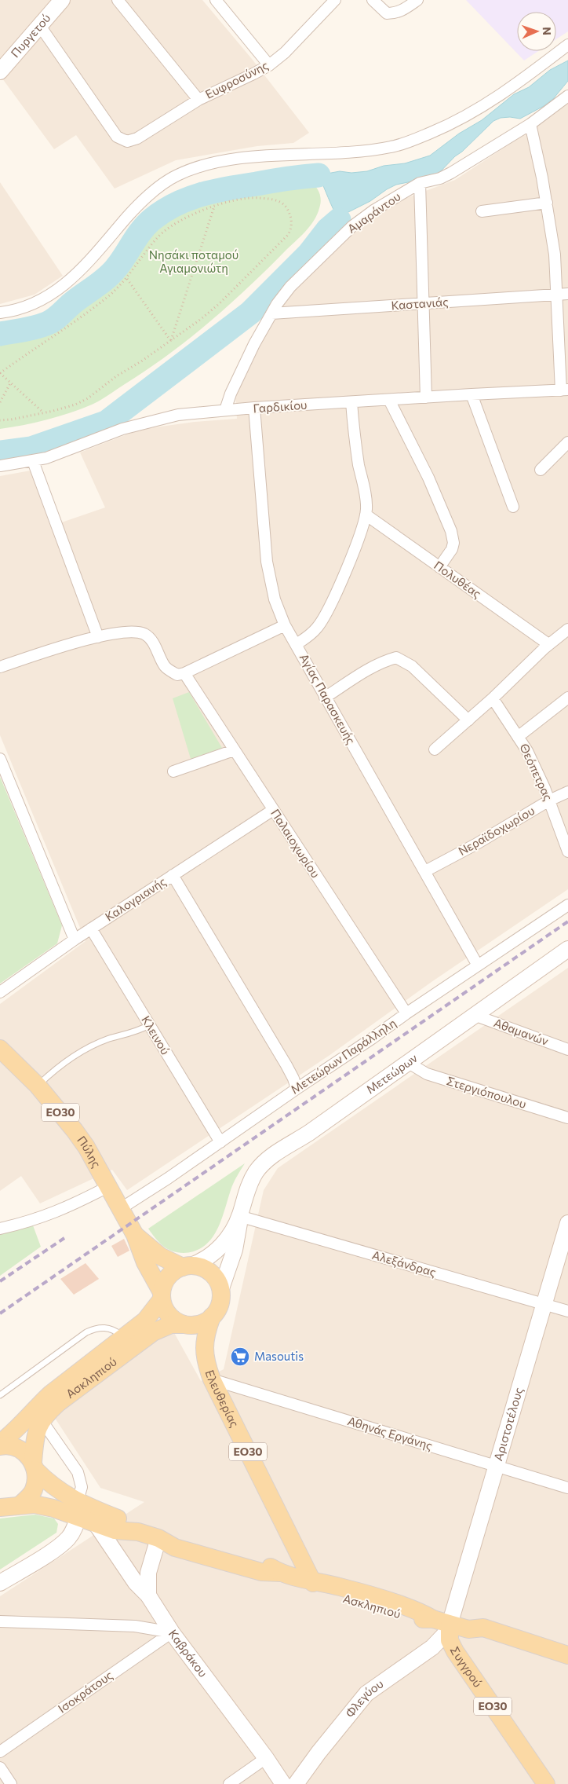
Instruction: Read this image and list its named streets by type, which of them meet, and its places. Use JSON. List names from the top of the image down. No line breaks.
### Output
{"streets":{"main road":["ΕΟ30","Πύλης","Ασκληπιού","Ελευθερίας","Συγγρού"],"street":["Πυργετού","Ευφροσύνης","Αμαράντου","Καστανιάς","Γαρδικίου","Πολυθέας","Αγίας Παρασκευής","Θεόπετρας","Νεραϊδοχωρίου","Παλαιοχωρίου","Καλογριανής","Αθαμανών","Κλεινού","Μετεώρων Παράλληλη","Μετεώρων","Στεργιόπουλου","Αλεξάνδρας","Αριστοτέλους","Αθηνάς Εργάνης","Καβράκου","Ισοκράτους","Φλεγύου"]},"crossings":[["Πυργετού","Ευφροσύνης"],["Αμαράντου","Καστανιάς"],["Αμαράντου","Γαρδικίου"],["Γαρδικίου","Αγίας Παρασκευής"],["Αγίας Παρασκευής","Νεραϊδοχωρίου"],["Αγίας Παρασκευής","Μετεώρων Παράλληλη"],["Θεόπετρας","Νεραϊδοχωρίου"],["Παλαιοχωρίου","Καλογριανής"],["Παλαιοχωρίου","Μετεώρων Παράλληλη"],["Καλογριανής","Κλεινού"],["Αθαμανών","Μετεώρων"],["Κλεινού","Μετεώρων Παράλληλη"],["Μετεώρων Παράλληλη","ΕΟ30"],["Μετεώρων Παράλληλη","Πύλης"],["Μετεώρων","Στεργιόπουλου"],["Μετεώρων","ΕΟ30"],["Μετεώρων","Αλεξάνδρας"],["Μετεώρων","Ασκληπιού"],["Μετεώρων","Ελευθερίας"],["ΕΟ30","Πύλης"],["ΕΟ30","Ασκληπιού"],["ΕΟ30","Ελευθερίας"],["Αλεξάνδρας","Αριστοτέλους"],["Ασκληπιού","Ελευθερίας"],["Ασκληπιού","Αριστοτέλους"],["Ασκληπιού","Καβράκου"],["Ασκληπιού","Συγγρού"],["Ασκληπιού","Φλεγύου"],["Ελευθερίας","Αθηνάς Εργάνης"],["Αριστοτέλους","Αθηνάς Εργάνης"],["Αριστοτέλους","Συγγρού"],["Αριστοτέλους","Φλεγύου"],["Καβράκου","Ισοκράτους"],["Συγγρού","Φλεγύου"]],"parks":["Νησάκι ποταμού Αγιαμονιώτη"],"places":{"supermarket":["Masoutis"]},"north":"right"}
